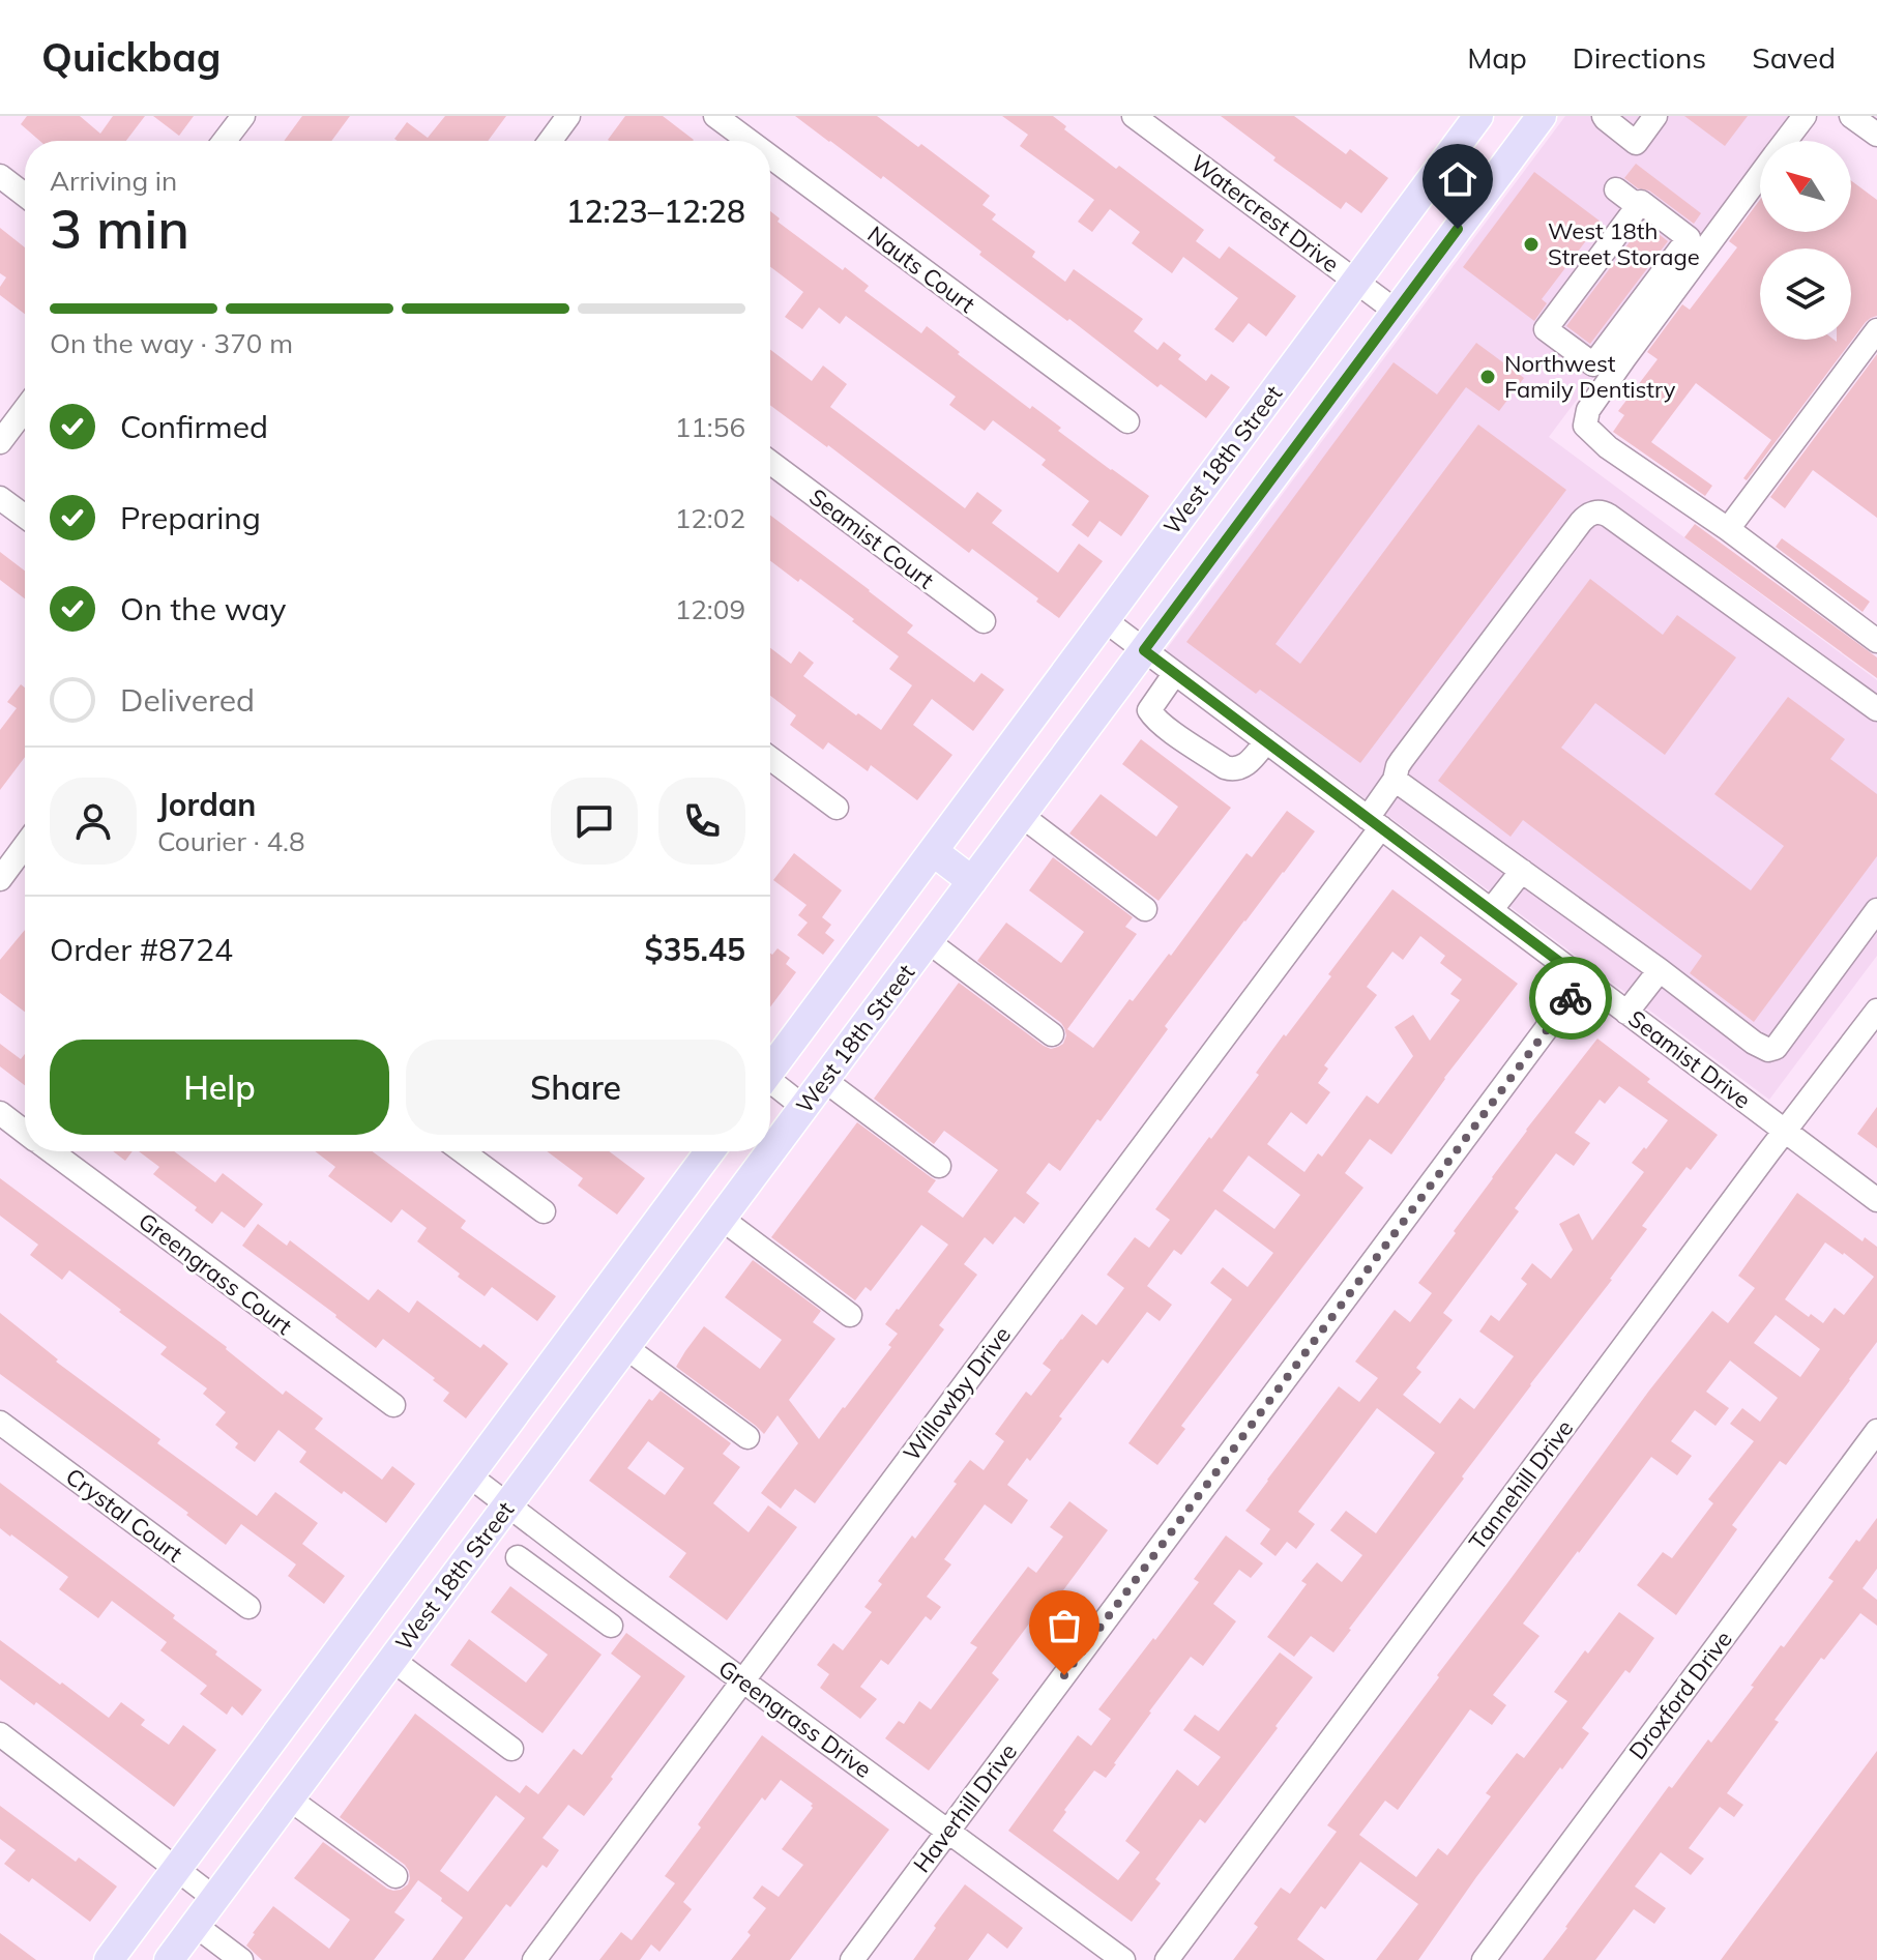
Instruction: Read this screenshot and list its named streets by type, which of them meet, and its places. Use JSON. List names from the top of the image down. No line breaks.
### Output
{"streets":{"main road":["West 18th Street"],"street":["Watercrest Drive","Nauts Court","Seamist Court","Seamist Drive","Greengrass Court","Willowby Drive","Tannehill Drive","Crystal Court","Droxford Drive","Greengrass Drive","Haverhill Drive"]},"crossings":[["Watercrest Drive","West 18th Street"],["West 18th Street","Seamist Drive"],["West 18th Street","Greengrass Drive"],["Seamist Drive","Willowby Drive"],["Seamist Drive","Tannehill Drive"],["Seamist Drive","Haverhill Drive"],["Willowby Drive","Greengrass Drive"],["Greengrass Drive","Haverhill Drive"]],"places":["West 18th Street Storage","Northwest Family Dentistry"],"north":"top left","page":{"header":"Quickbag","nav":["Map","Directions","Saved"],"heading":["3 min","Arriving in","12:23–12:28"],"panel":["Jordan","Courier · 4.8","Order #8724","$35.45"],"bar":"On the way · 370 m","list":[["Confirmed","11:56"],["Preparing","12:02"],["On the way","12:09"],"Delivered"],"buttons":["Help","Share"]}}
